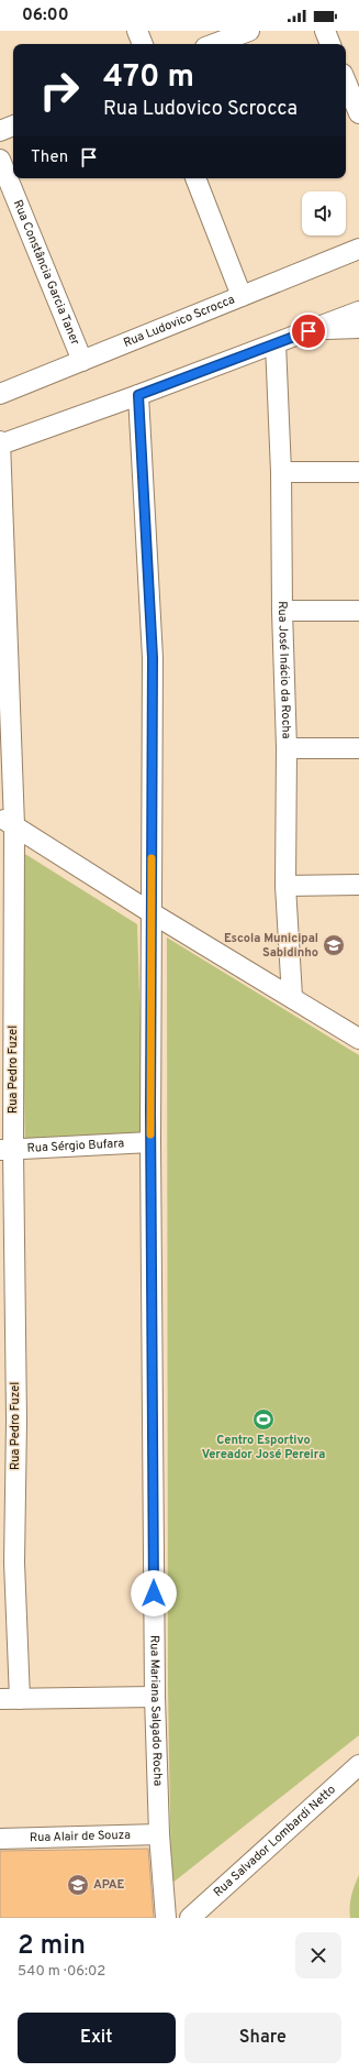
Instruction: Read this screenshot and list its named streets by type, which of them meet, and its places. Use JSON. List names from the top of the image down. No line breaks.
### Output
{"streets":{"street":["Rua Constância Garcia Taner","Rua Ludovico Scrocca","Rua José Inácio da Rocha","Rua Pedro Fuzel","Rua Sérgio Bufara","Rua Mariana Salgado Rocha","Rua Alair de Souza","Rua Salvador Lombardi Netto"]},"crossings":[["Rua Constância Garcia Taner","Rua Ludovico Scrocca"],["Rua Pedro Fuzel","Rua Sérgio Bufara"],["Rua Sérgio Bufara","Rua Mariana Salgado Rocha"],["Rua Mariana Salgado Rocha","Rua Alair de Souza"]],"places":{"school or university":["Escola Municipal Sabidinho","APAE"],"sports":["Centro Esportivo Vereador José Pereira"]},"page":{"status":"06:00","turn":["470 m","Rua Ludovico Scrocca"],"then":"Then","heading":["2 min","540 m · 06:02"],"buttons":["Exit","Share"]}}
